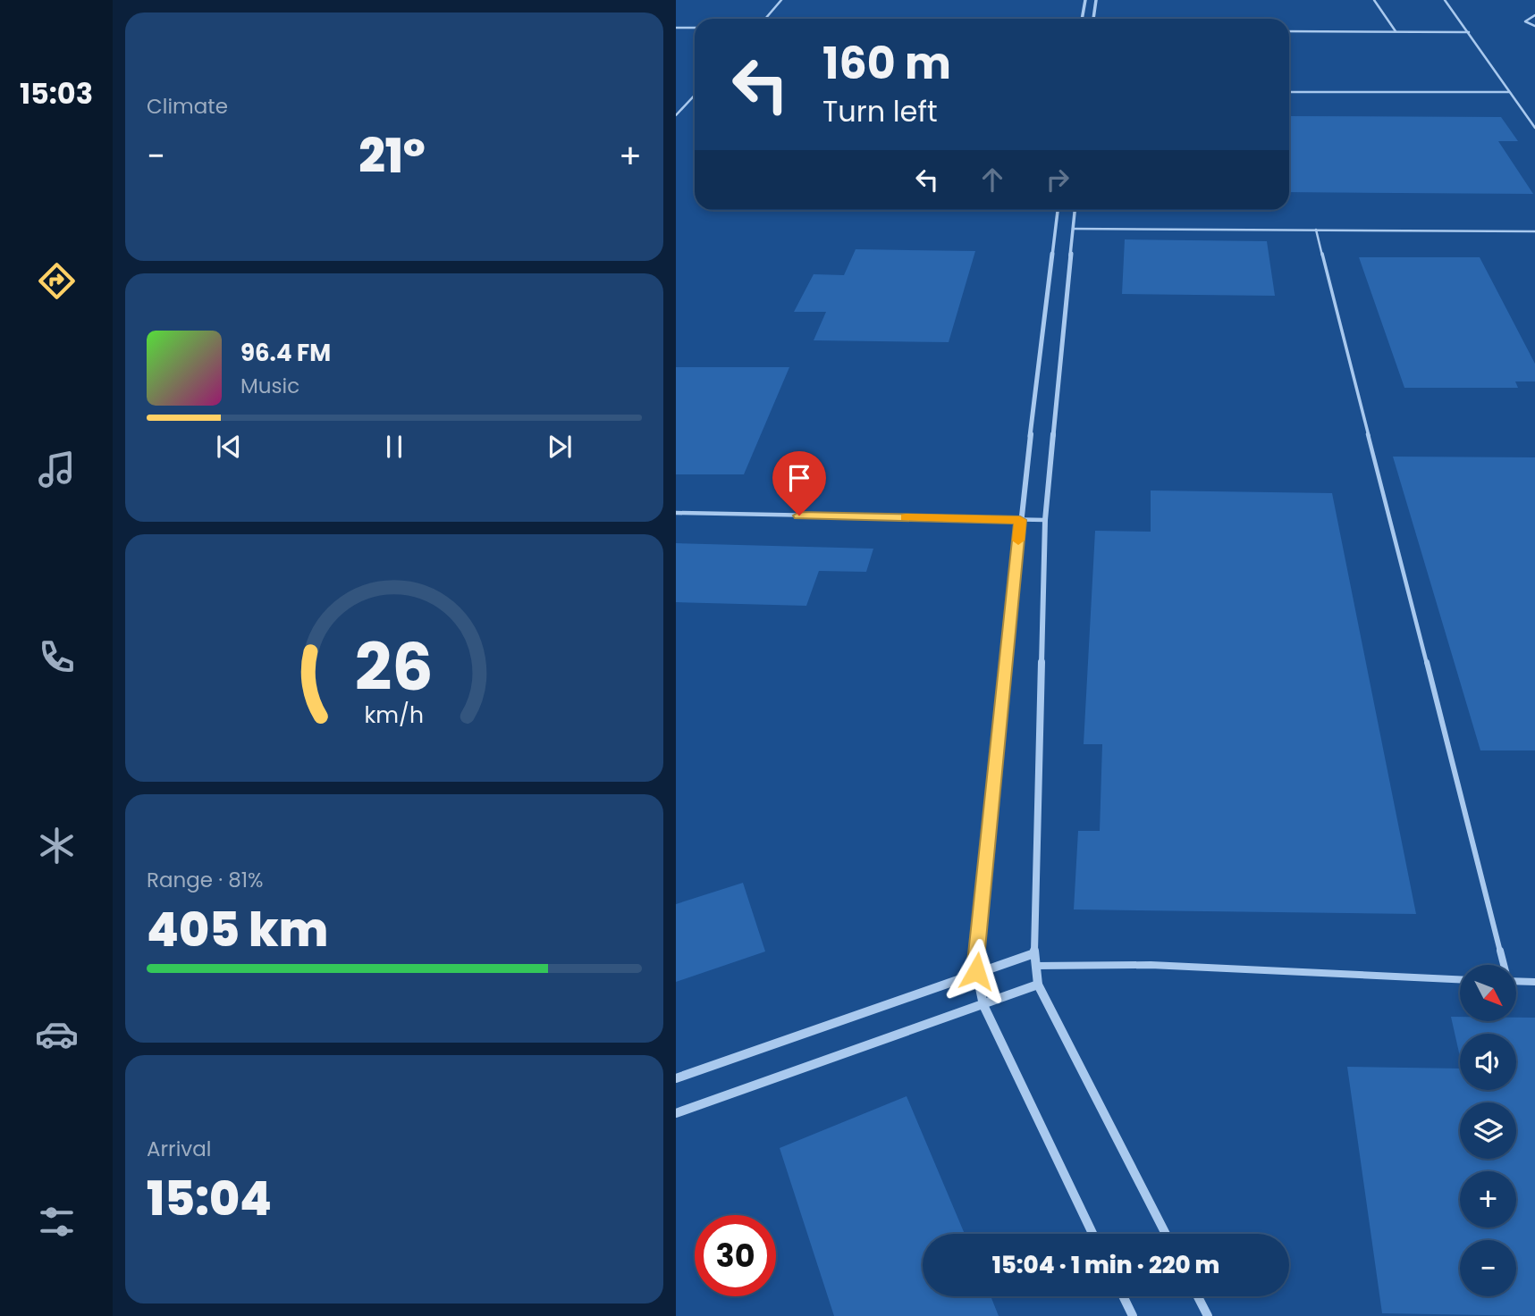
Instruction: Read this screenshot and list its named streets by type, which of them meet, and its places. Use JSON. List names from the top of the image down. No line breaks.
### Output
{"north":"bottom right","page":{"tabs":"15:03","tile":["Climate",["Range · 81%","405 km"],["Arrival","15:04"]],"turn":["160 m","Turn left"],"heat":["−","21°","+"],"song":["96.4 FM","Music"],"map_buttons":["+","−"],"limit":"30","trip":"15:04 · 1 min · 220 m","gauge":["26","km/h"]}}
